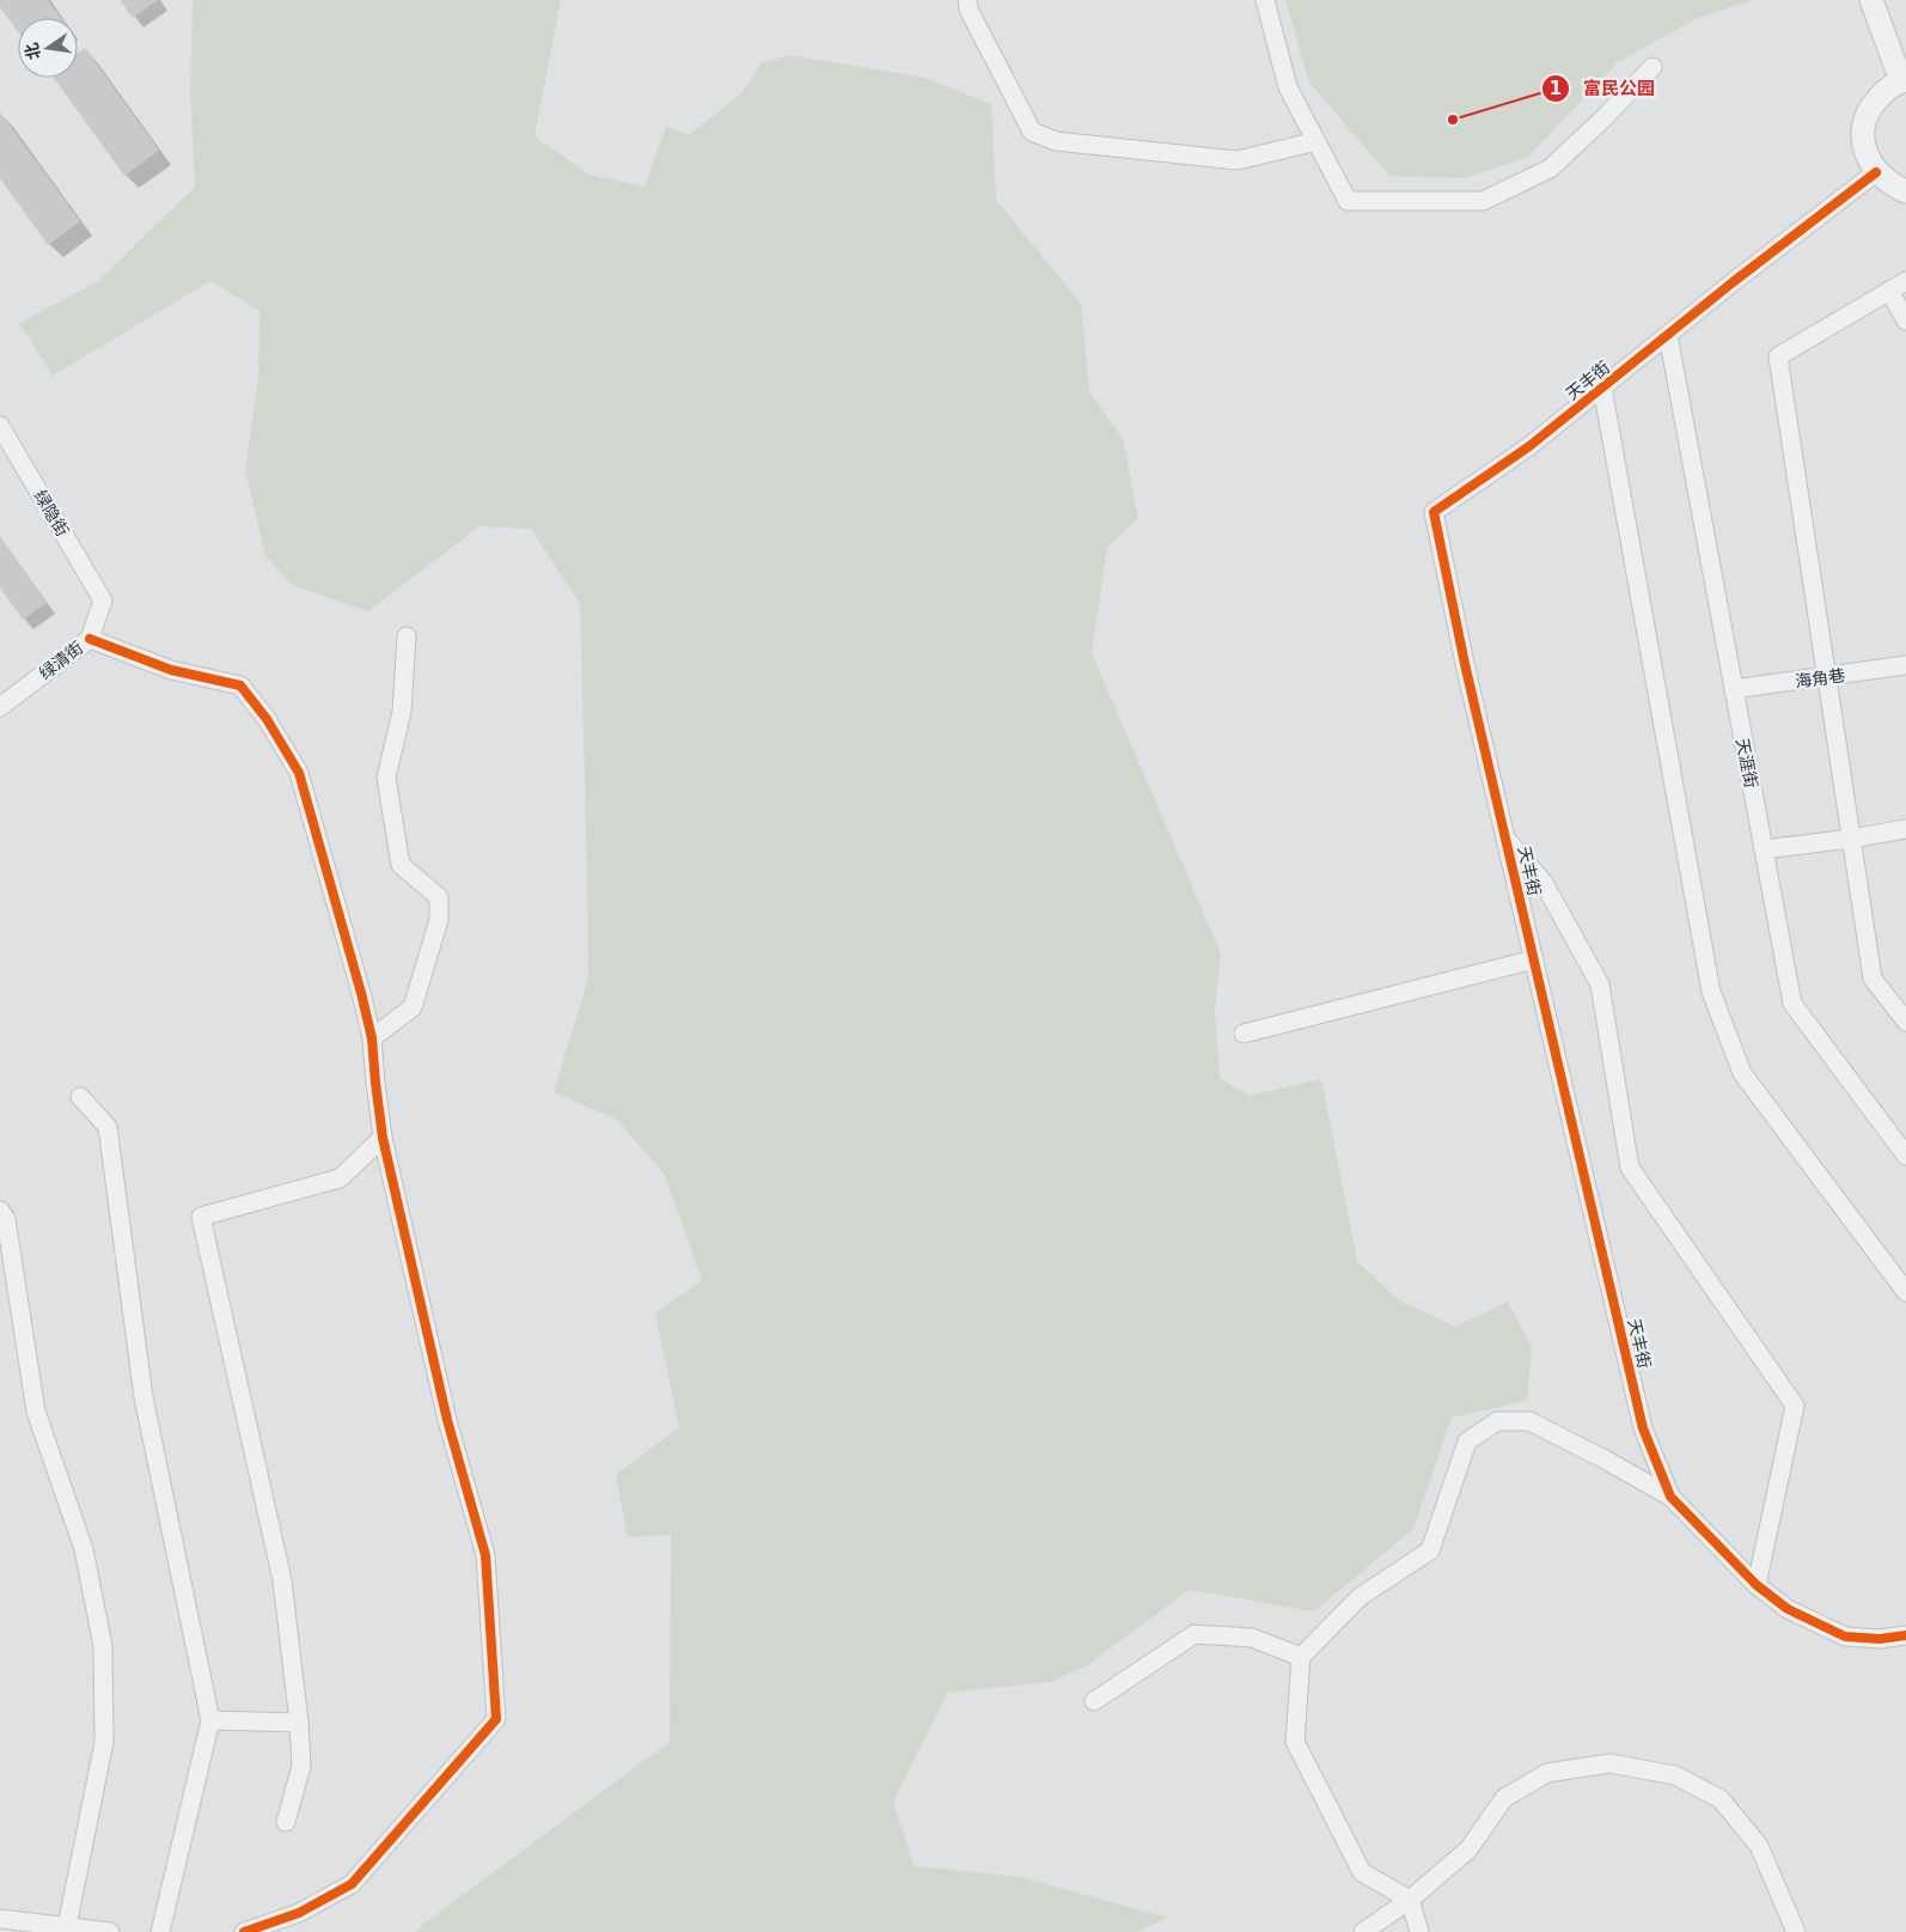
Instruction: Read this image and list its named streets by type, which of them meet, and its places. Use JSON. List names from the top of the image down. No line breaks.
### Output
{"streets":{"street":["天丰街","绿隐街","绿清街","海角巷","天涯街"]},"crossings":[["天丰街","天涯街"],["绿隐街","绿清街"],["海角巷","天涯街"]],"places":["富民公园"],"north":"left"}
